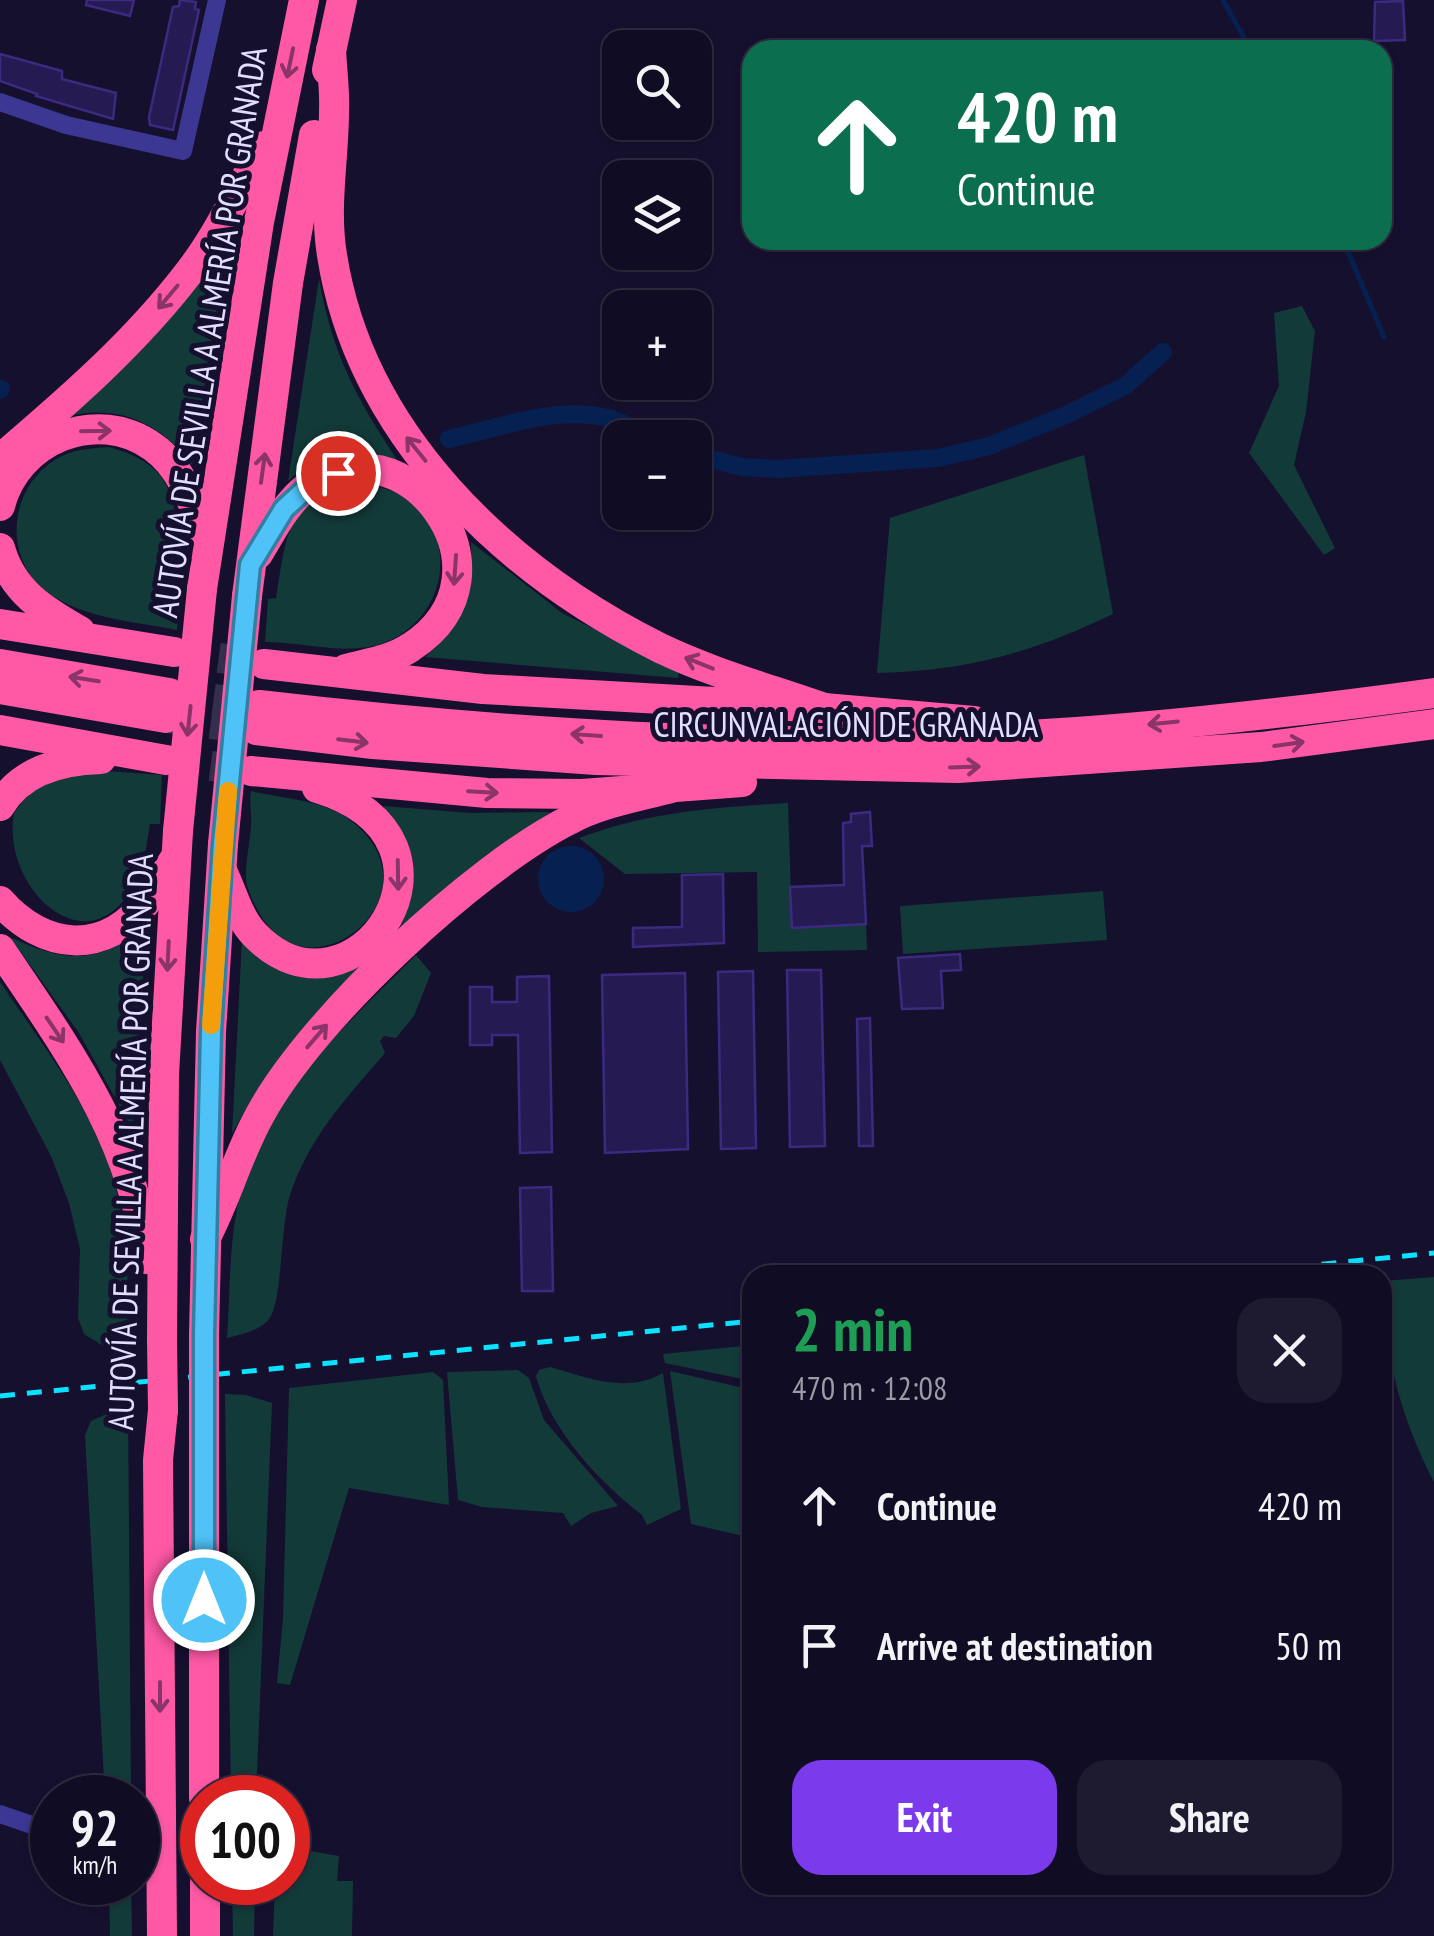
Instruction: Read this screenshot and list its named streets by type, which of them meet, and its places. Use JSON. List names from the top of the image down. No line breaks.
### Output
{"streets":{"highway":["AUTOVÍA DE SEVILLA A ALMERÍA POR GRANADA","CIRCUNVALACIÓN DE GRANADA"]},"page":{"map_buttons":["+","−"],"turn":["420 m","Continue"],"heading":["2 min","470 m · 12:08"],"list":[{"name":"Continue","value":"420 m"},{"name":"Arrive at destination","value":"50 m"}],"buttons":["Exit","Share"],"speed":"92 km/h","limit":"100"}}
